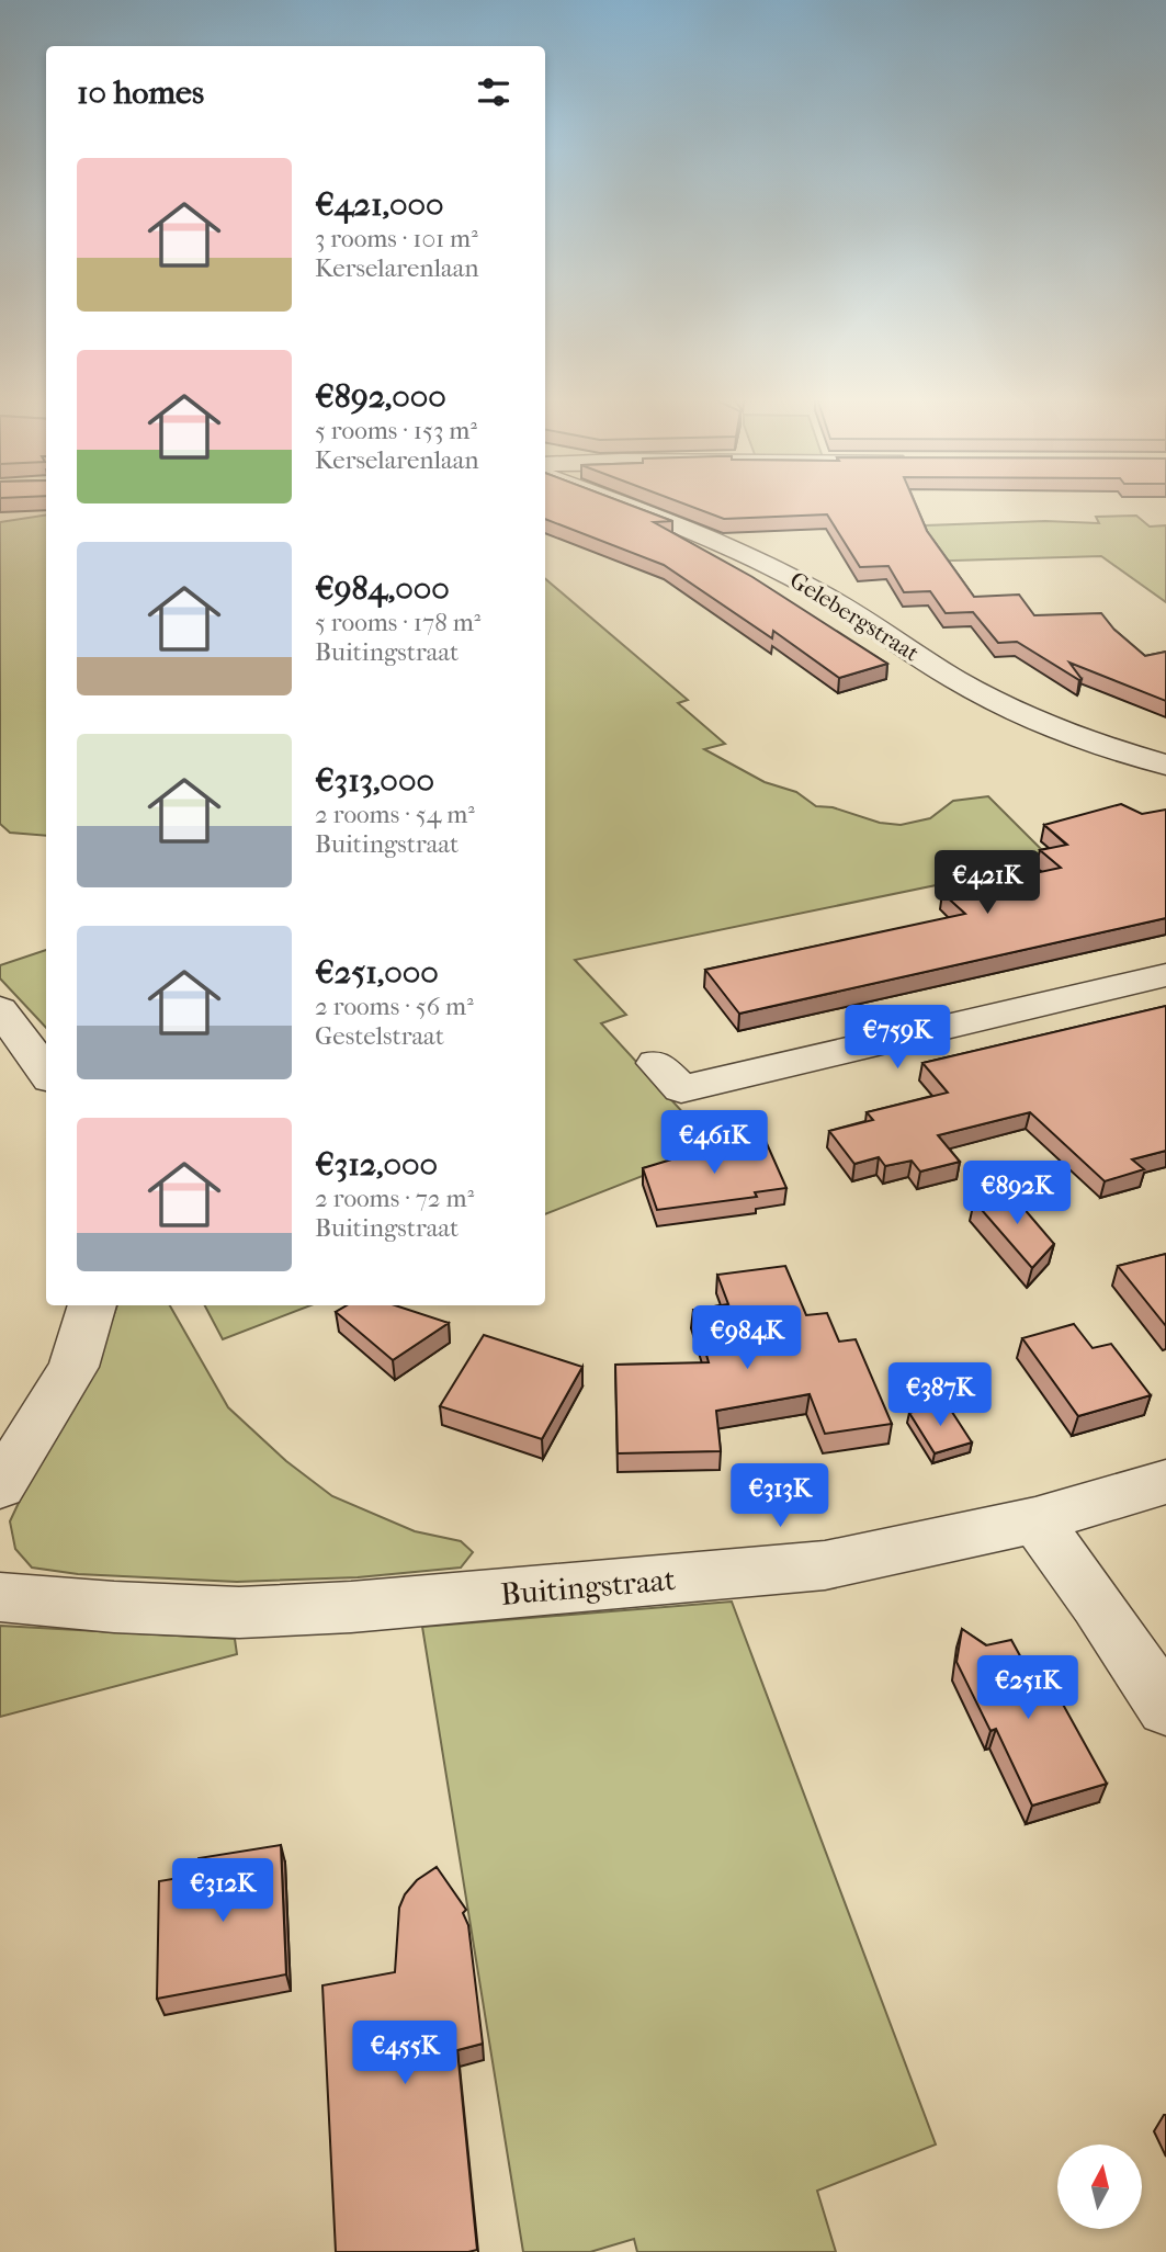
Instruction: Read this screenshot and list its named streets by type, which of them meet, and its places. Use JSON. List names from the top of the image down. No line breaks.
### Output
{"streets":{"street":["Gelebergstraat","Buitingstraat"]},"north":"top","page":{"heading":"10 homes","list":[{"name":"€421,000","note":"3 rooms · 101 m² · Kerselarenlaan"},{"name":"€892,000","note":"5 rooms · 153 m² · Kerselarenlaan"},{"name":"€984,000","note":"5 rooms · 178 m² · Buitingstraat"},{"name":"€313,000","note":"2 rooms · 54 m² · Buitingstraat"},{"name":"€251,000","note":"2 rooms · 56 m² · Gestelstraat"},{"name":"€312,000","note":"2 rooms · 72 m² · Buitingstraat"}],"price":["€421K","€759K","€461K","€892K","€984K","€387K","€313K","€251K","€312K","€455K"]}}
